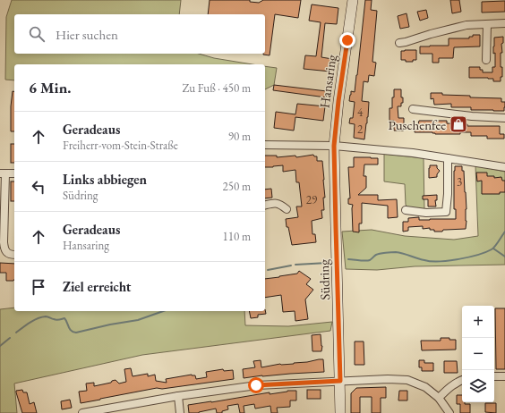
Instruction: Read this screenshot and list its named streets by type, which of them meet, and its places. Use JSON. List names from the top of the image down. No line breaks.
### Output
{"streets":{"street":["Hansaring","Südring"]},"crossings":[["Hansaring","Südring"]],"places":{"shop":["Puschenfee"]},"house_numbers":["4","2","3","29"],"page":{"search":"Hier suchen","heading":["6 Min.","Zu Fuß · 450 m"],"list":[["Geradeaus","Freiherr-vom-Stein-Straße","90 m"],["Links abbiegen","Südring","250 m"],["Geradeaus","Hansaring","110 m"],"Ziel erreicht"],"map_buttons":["+","−"]}}
